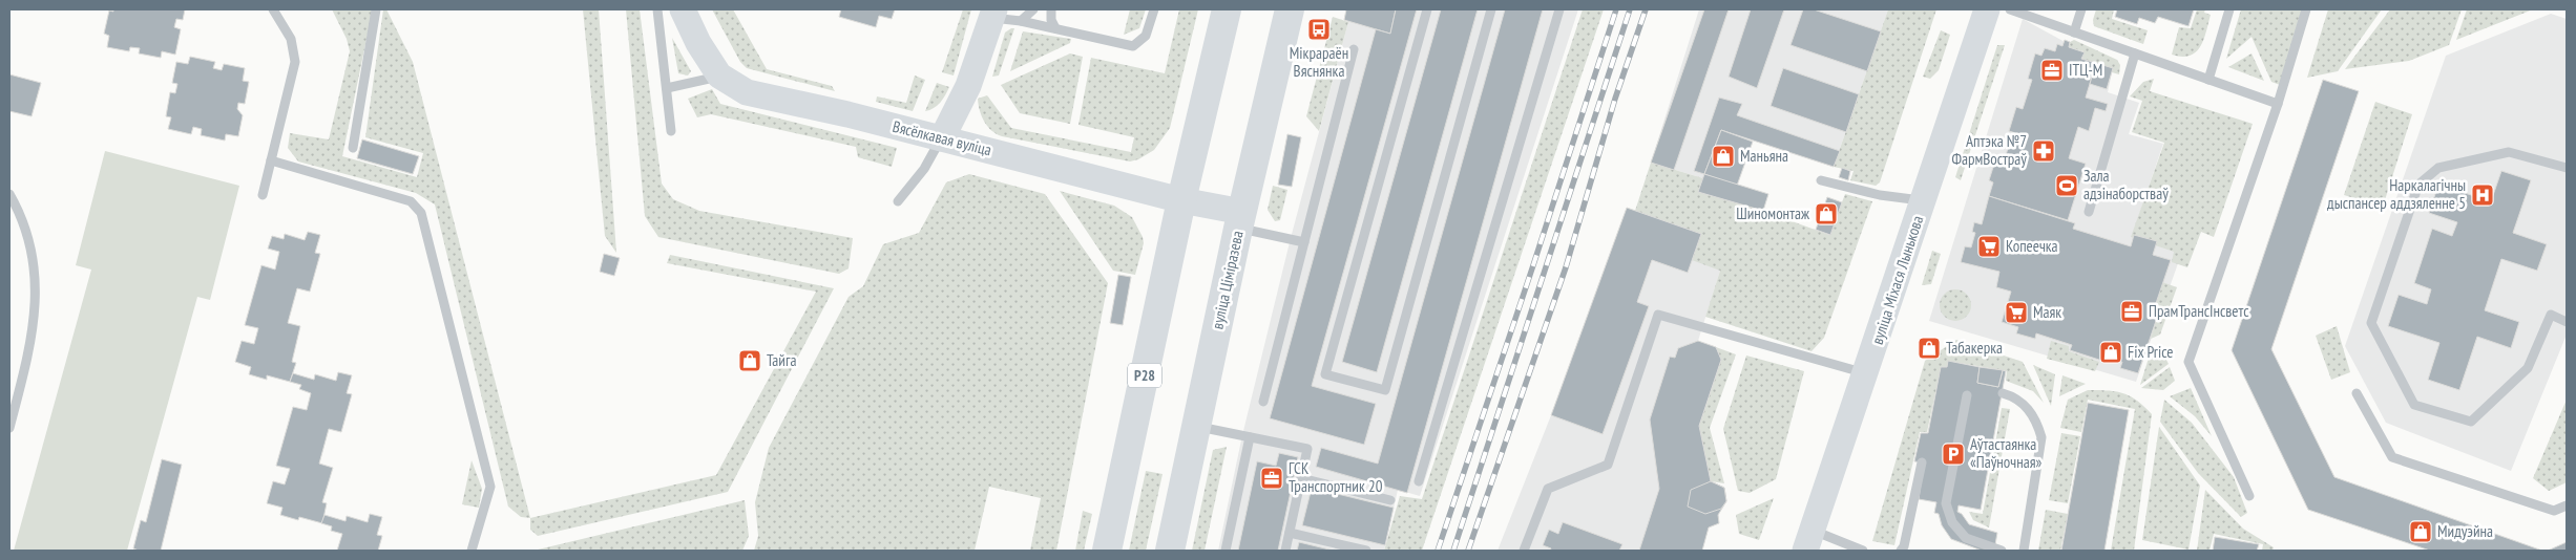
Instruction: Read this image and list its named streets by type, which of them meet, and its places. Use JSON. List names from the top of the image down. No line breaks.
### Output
{"streets":{"main road":["вуліца Ціміразева","Р28"],"street":["Вясёлкавая вуліца","вуліца Міхася Лынькова"]},"crossings":[["Вясёлкавая вуліца","вуліца Ціміразева"],["Вясёлкавая вуліца","Р28"]],"places":{"bus stop":["Мікрараён Вяснянка"],"office":["ІТЦ-М","ПрамТрансІнсветс","ГСК Транспортник 20"],"pharmacy":["Аптэка №7 ФармВостраў"],"shop":["Маньяна","Шиномонтаж","Табакерка","Fix Price","Тайга","Мидуэйна"],"sports":["Зала адзінаборстваў"],"hospital":["Наркалагічны дыспансер аддзяленне 5"],"supermarket":["Копеечка","Маяк"],"parking":["Аўтастаянка «Паўночная»"]}}
